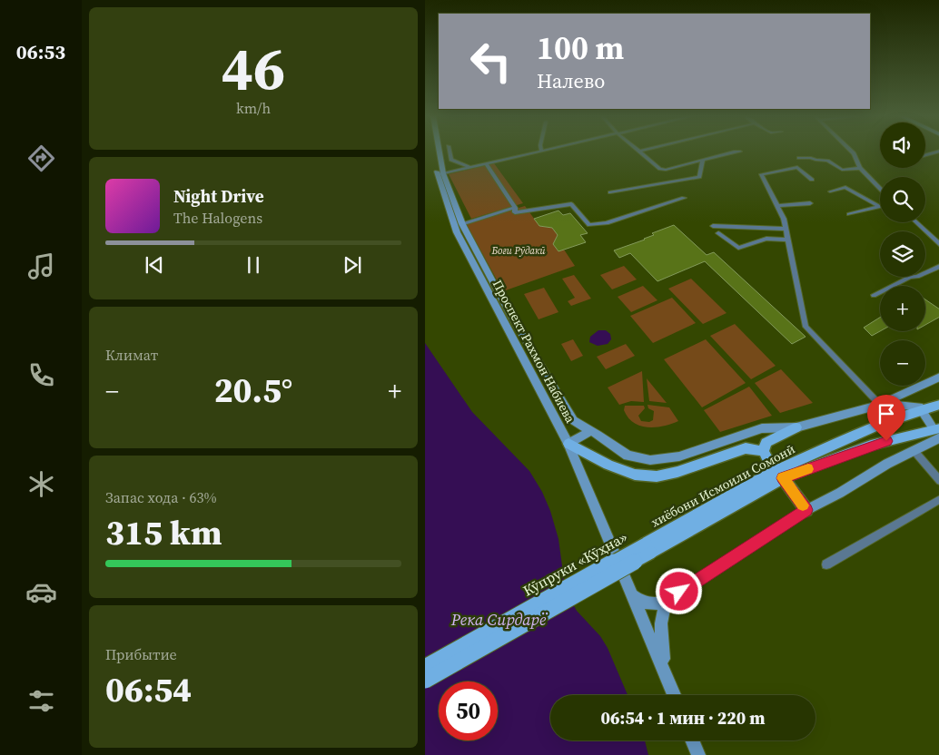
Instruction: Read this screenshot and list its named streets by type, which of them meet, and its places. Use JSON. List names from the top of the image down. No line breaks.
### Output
{"streets":{"main road":["Проспект Рахмон Набиева","хиёбони Исмоили Сомонӣ","Кӯпруки «Кӯҳна»"]},"water":["Река Сирдарё"],"parks":["Боғи Рӯдакӣ"],"page":{"tabs":"06:53","tile":[["46","km/h"],"Климат",["Запас хода · 63%","315 km"],["Прибытие","06:54"]],"turn":["100 m","Налево"],"map_buttons":["+","−"],"song":["Night Drive","The Halogens"],"heat":["−","20.5°","+"],"limit":"50","trip":"06:54 · 1 мин · 220 m"}}
